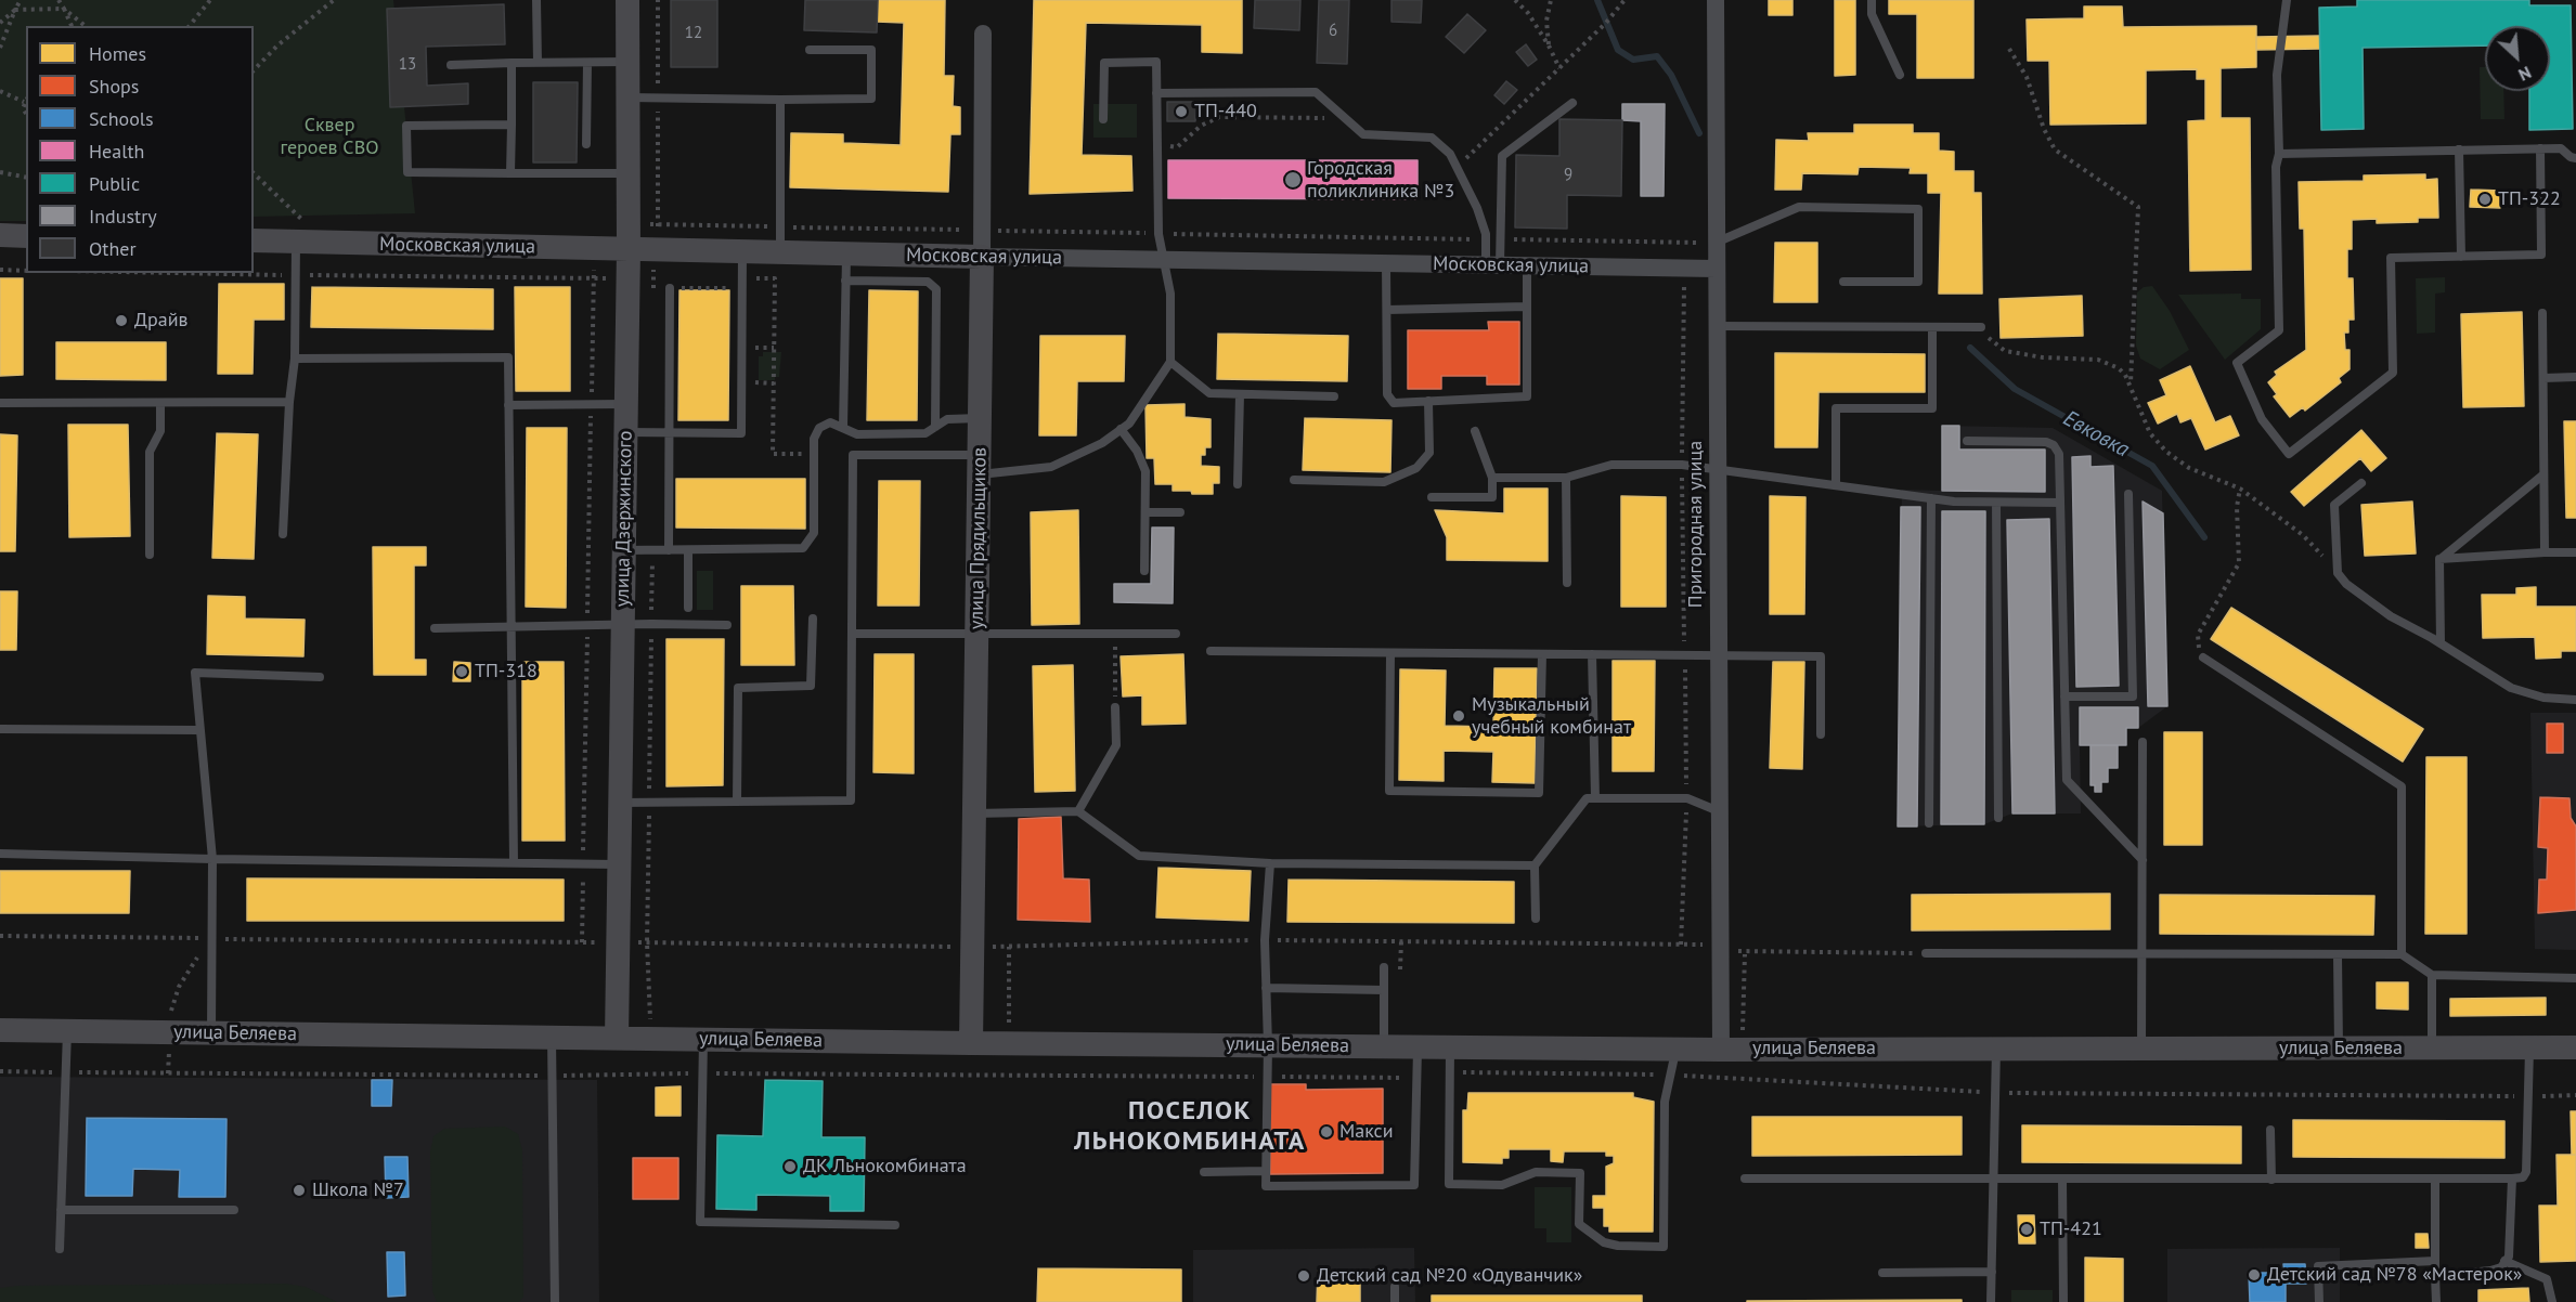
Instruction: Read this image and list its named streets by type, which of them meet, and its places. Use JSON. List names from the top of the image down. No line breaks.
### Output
{"streets":{"street":["Московская улица","улица Дзержинского","Пригородная улица","улица Прядильщиков","улица Беляева"]},"crossings":[["Московская улица","улица Дзержинского"],["Московская улица","Пригородная улица"],["Московская улица","улица Прядильщиков"],["улица Дзержинского","улица Беляева"],["Пригородная улица","улица Беляева"],["улица Прядильщиков","улица Беляева"]],"districts":["ПОСЕЛОК ЛЬНОКОМБИНАТА"],"water":["Евковка"],"parks":["Сквер героев СВО"],"places":["ТП-440","Городская поликлиника №3","ТП-322","Драйв","ТП-318","Музыкальный учебный комбинат","Макси","ДК Льнокомбината","Школа №7","ТП-421","Детский сад №78 «Мастерок»","Детский сад №20 «Одуванчик»"],"house_numbers":["6","12","13","9"],"legend":["Homes","Shops","Schools","Health","Public","Industry","Other"],"north":"bottom right"}
